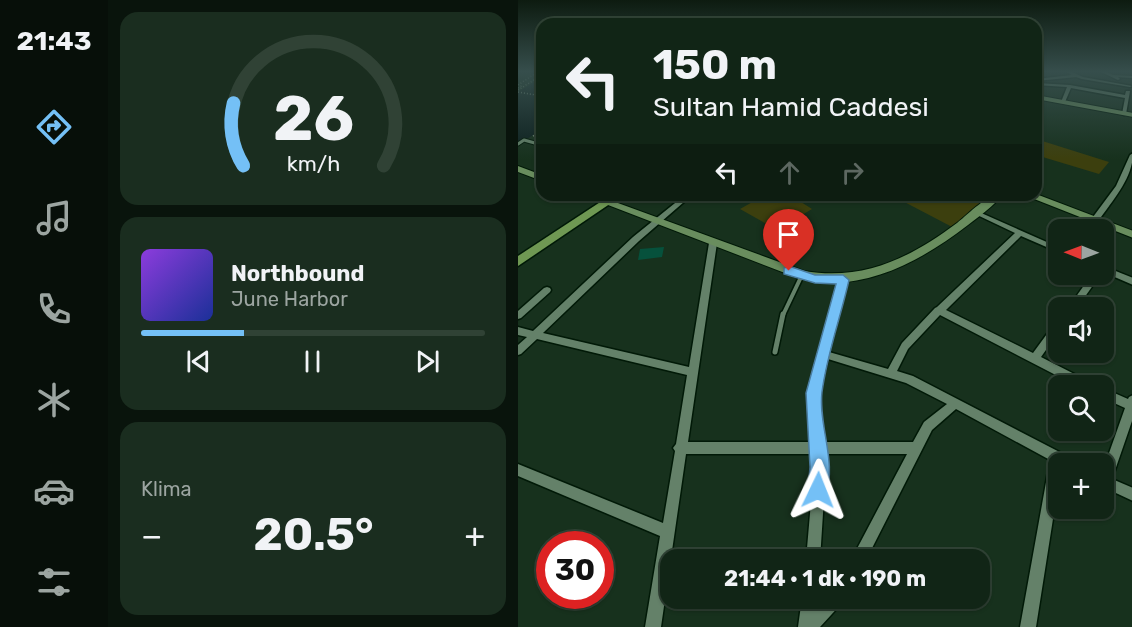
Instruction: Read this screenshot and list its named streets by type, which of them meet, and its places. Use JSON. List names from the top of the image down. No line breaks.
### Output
{"north":"left","page":{"tabs":"21:43","turn":["150 m","Sultan Hamid Caddesi"],"map_buttons":"+","song":["Northbound","June Harbor"],"tile":"Klima","heat":["−","20.5°","+"],"limit":"30","trip":"21:44 · 1 dk · 190 m","gauge":["26","km/h"]}}
